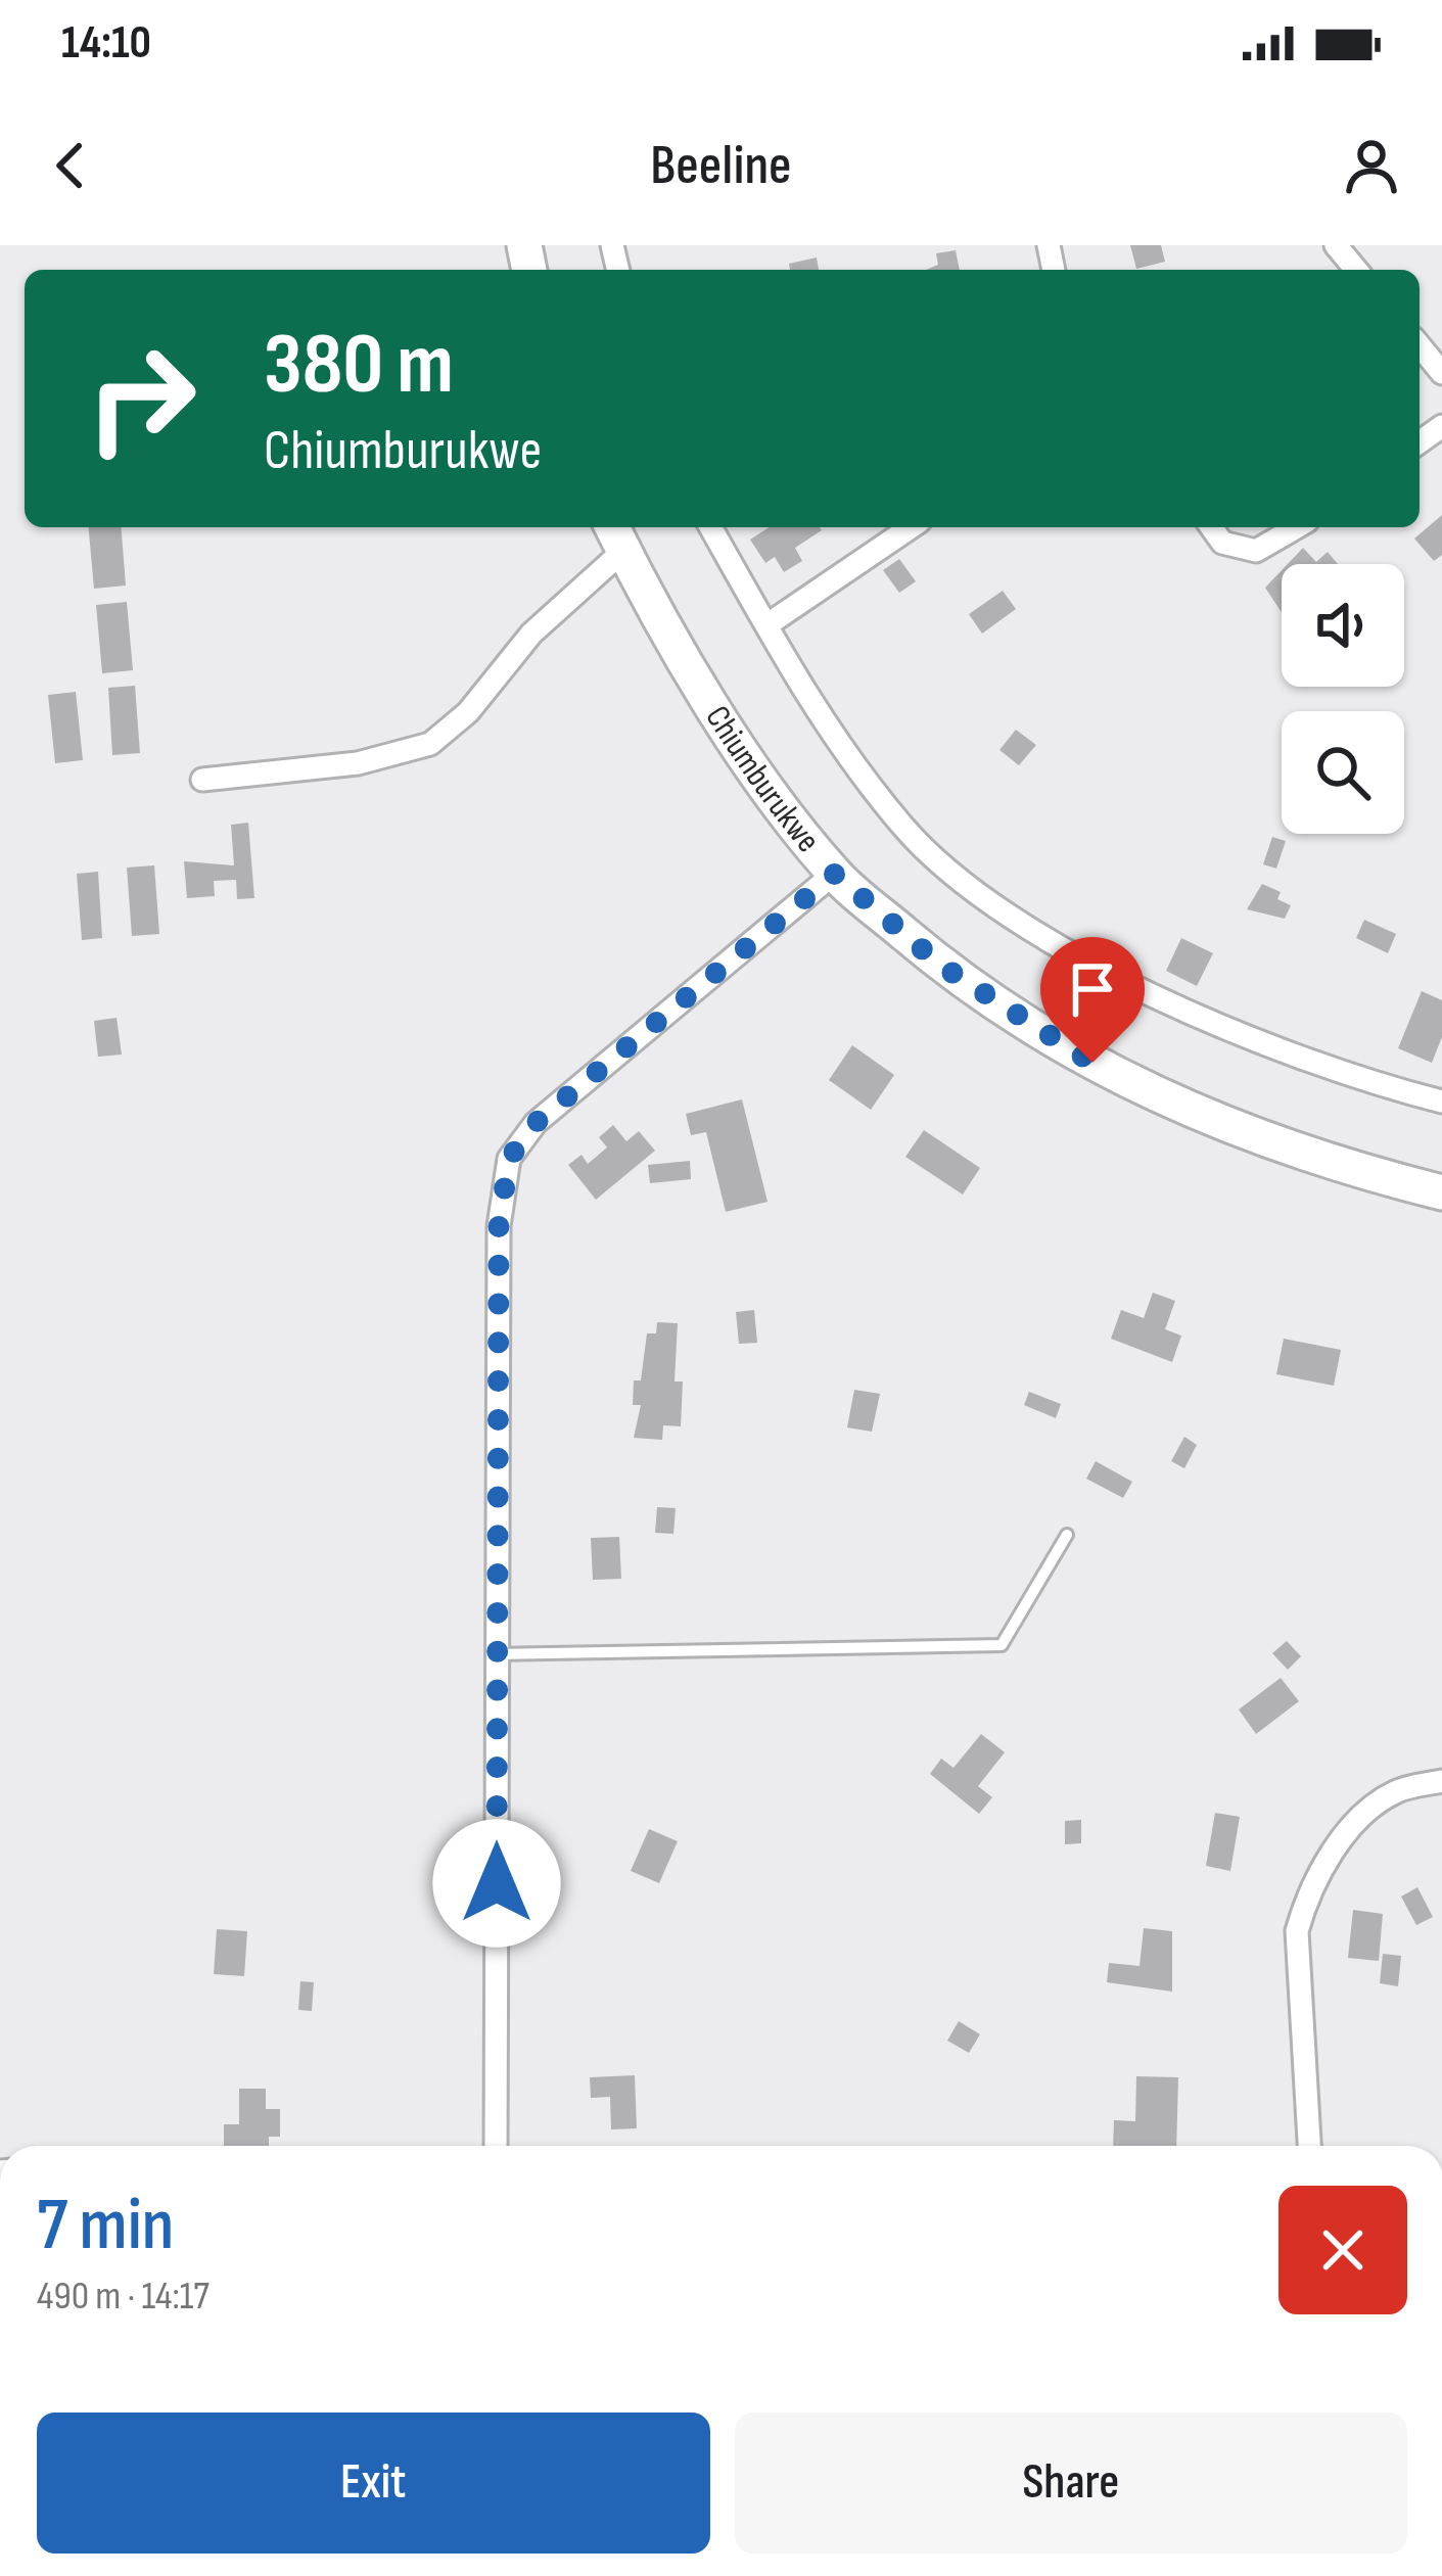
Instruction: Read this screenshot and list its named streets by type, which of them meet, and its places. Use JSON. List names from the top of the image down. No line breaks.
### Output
{"streets":{"street":["Chiumburukwe"]},"page":{"status":"14:10","header":"Beeline","turn":["380 m","Chiumburukwe"],"heading":["7 min","490 m · 14:17"],"buttons":["Exit","Share"]}}
